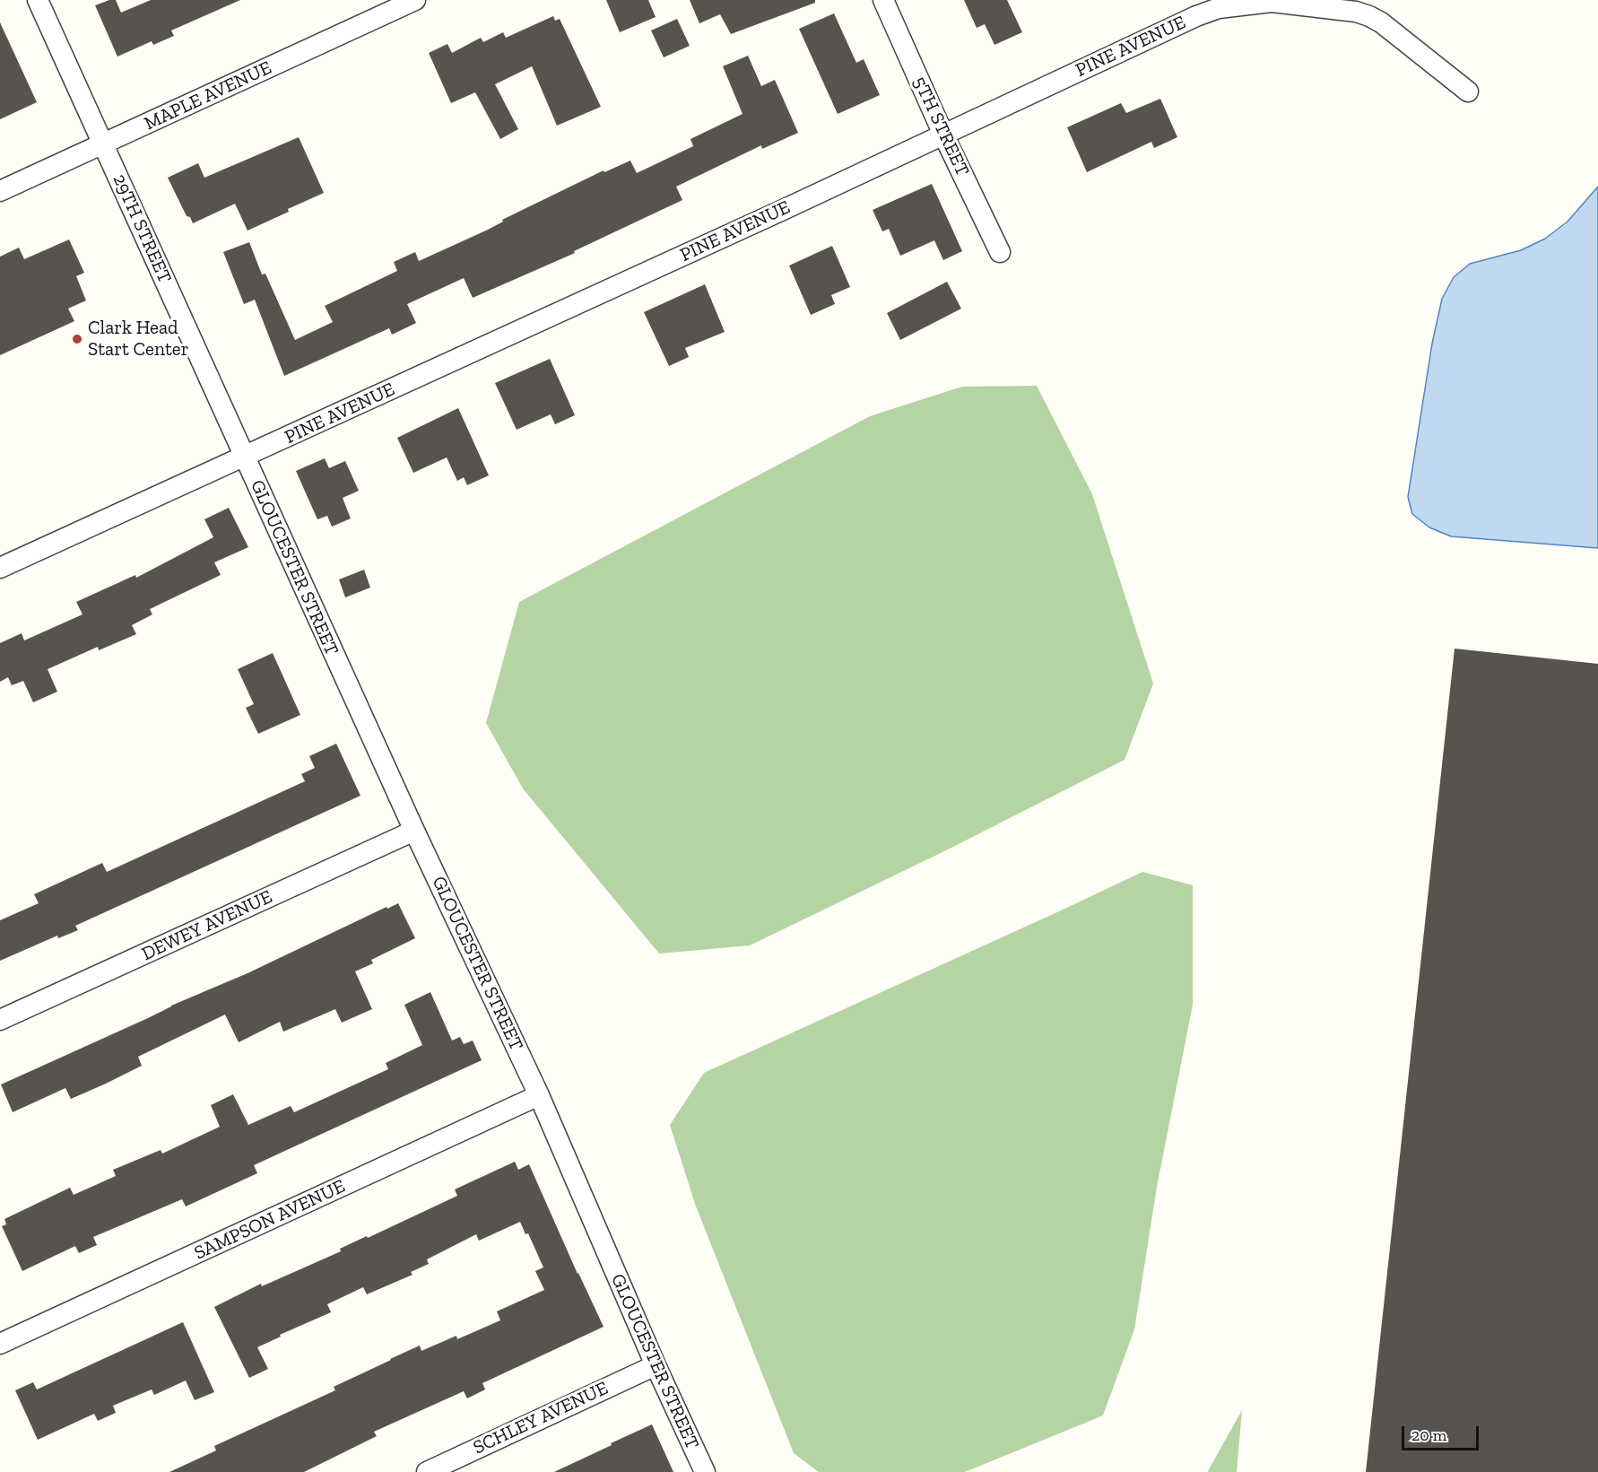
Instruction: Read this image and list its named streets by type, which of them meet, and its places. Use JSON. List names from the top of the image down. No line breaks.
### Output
{"streets":{"street":["PINE AVENUE","MAPLE AVENUE","5TH STREET","29TH STREET","GLOUCESTER STREET","DEWEY AVENUE","SAMPSON AVENUE","SCHLEY AVENUE"]},"crossings":[["PINE AVENUE","5TH STREET"],["PINE AVENUE","29TH STREET"],["PINE AVENUE","GLOUCESTER STREET"],["MAPLE AVENUE","29TH STREET"],["29TH STREET","GLOUCESTER STREET"],["GLOUCESTER STREET","DEWEY AVENUE"],["GLOUCESTER STREET","SAMPSON AVENUE"],["GLOUCESTER STREET","SCHLEY AVENUE"]],"places":["Clark Head Start Center"],"scale_bar":"20 m"}
